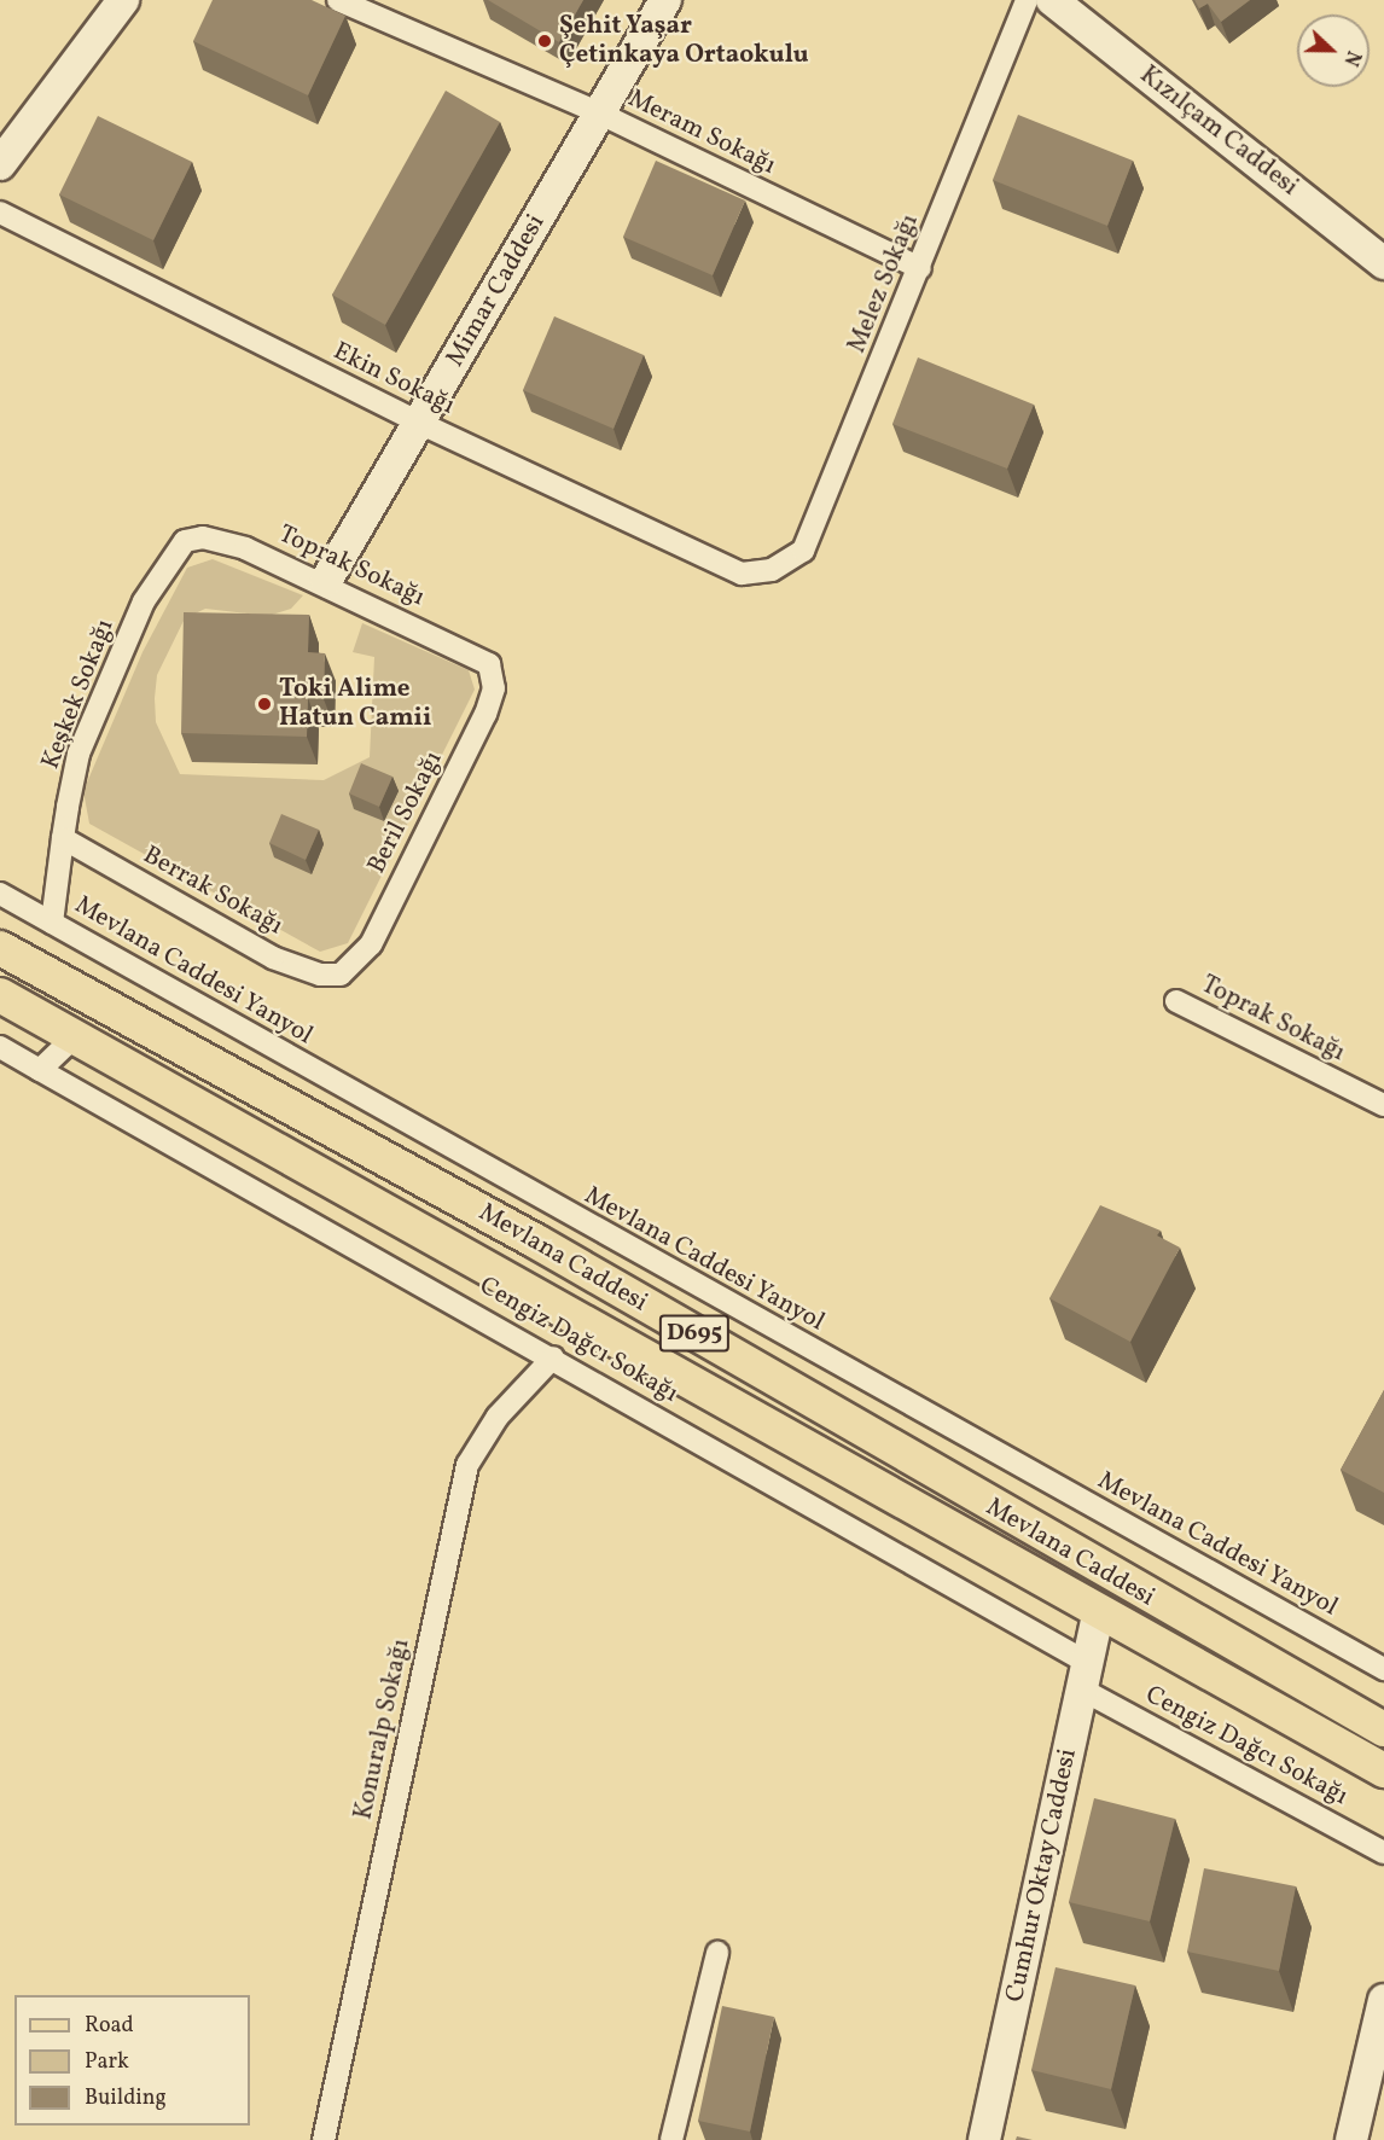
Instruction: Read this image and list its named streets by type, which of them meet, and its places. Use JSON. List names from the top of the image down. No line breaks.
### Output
{"streets":{"main road":["Mevlana Caddesi","D695"],"street":["Kızılçam Caddesi","Meram Sokağı","Melez Sokağı","Mimar Caddesi","Ekin Sokağı","Toprak Sokağı","Keşkek Sokağı","Beril Sokağı","Berrak Sokağı","Mevlana Caddesi Yanyol","Cengiz Dağcı Sokağı","Konuralp Sokağı","Cumhur Oktay Caddesi"]},"crossings":[["Meram Sokağı","Melez Sokağı"],["Meram Sokağı","Mimar Caddesi"],["Melez Sokağı","Ekin Sokağı"],["Mimar Caddesi","Ekin Sokağı"],["Mimar Caddesi","Toprak Sokağı"],["Toprak Sokağı","Keşkek Sokağı"],["Toprak Sokağı","Beril Sokağı"],["Keşkek Sokağı","Berrak Sokağı"],["Keşkek Sokağı","Mevlana Caddesi Yanyol"],["Beril Sokağı","Berrak Sokağı"],["Mevlana Caddesi","Cumhur Oktay Caddesi"],["Cengiz Dağcı Sokağı","Konuralp Sokağı"],["Cengiz Dağcı Sokağı","Cumhur Oktay Caddesi"]],"places":["Şehit Yaşar Çetinkaya Ortaokulu","Toki Alime Hatun Camii"],"legend":["Road","Park","Building"],"north":"right"}
